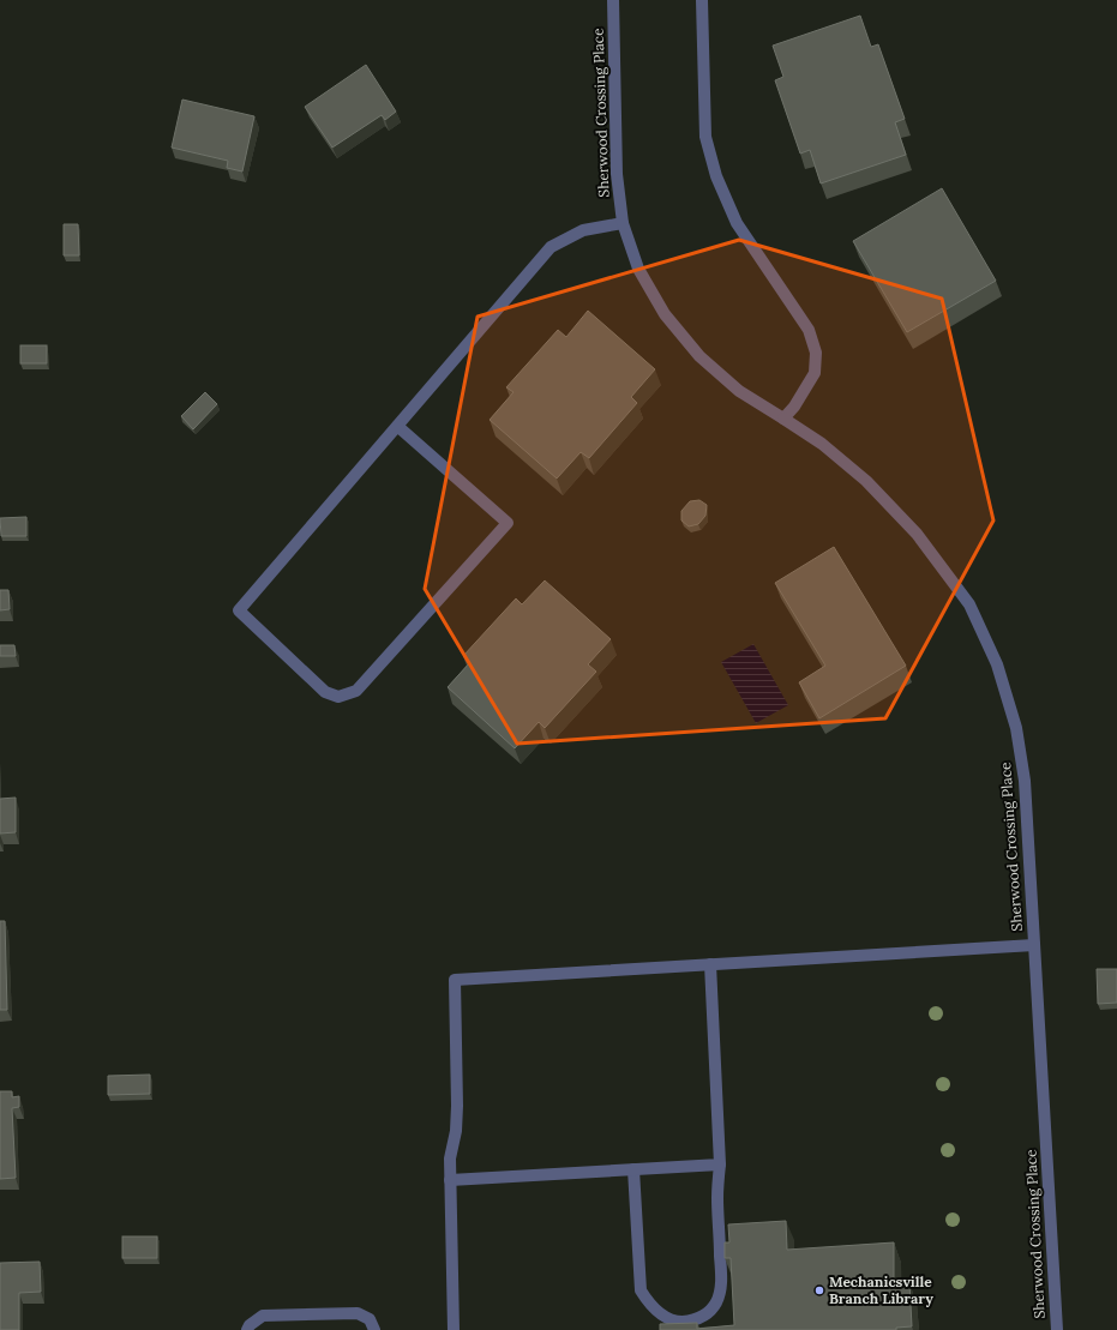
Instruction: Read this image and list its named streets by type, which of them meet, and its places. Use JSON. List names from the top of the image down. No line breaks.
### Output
{"streets":{"street":["Sherwood Crossing Place"]},"places":["Mechanicsville Branch Library"]}
